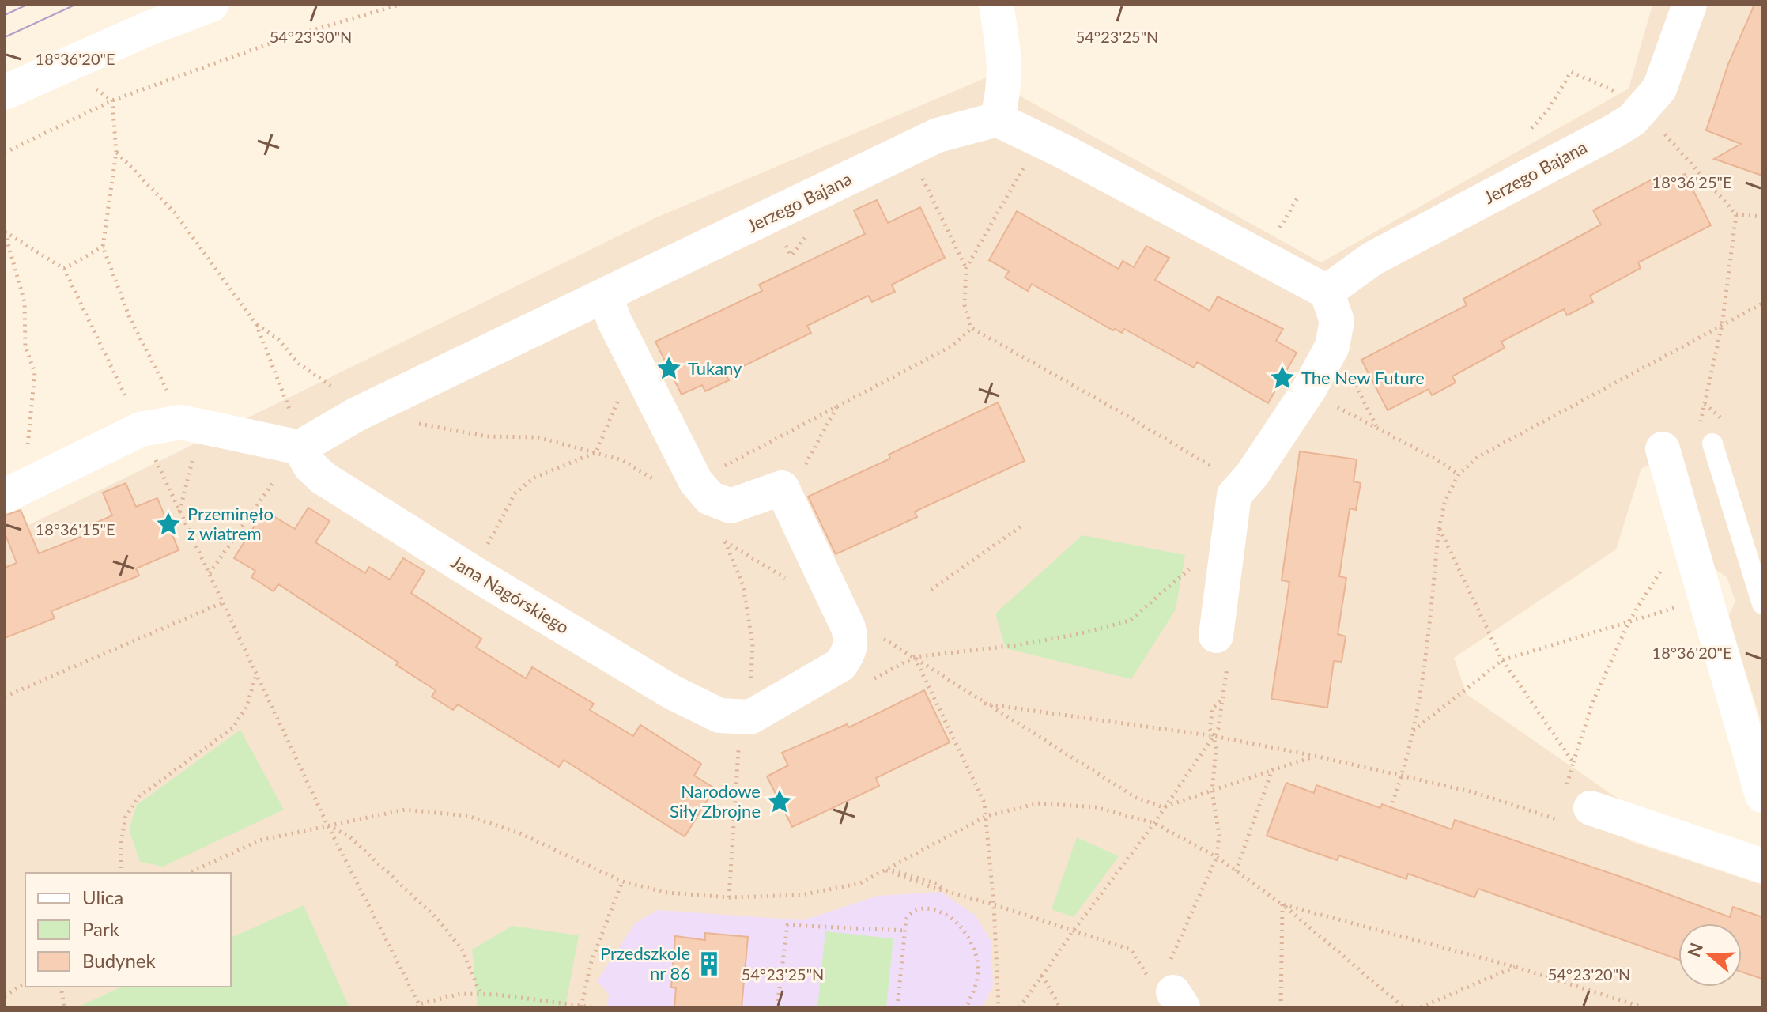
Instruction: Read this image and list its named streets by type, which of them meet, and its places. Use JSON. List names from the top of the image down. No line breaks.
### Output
{"streets":{"street":["Jerzego Bajana","Jana Nagórskiego"]},"crossings":[["Jerzego Bajana","Jana Nagórskiego"]],"places":{"place":["Tukany","The New Future","Przeminęło z wiatrem","Narodowe Siły Zbrojne"],"building":["Przedszkole nr 86"]},"legend":["Ulica","Park","Budynek"],"north":"left","coordinates":["54°23'30\"N","54°23'25\"N","18°36'20\"E","18°36'25\"E","18°36'15\"E","54°23'20\"N"]}
